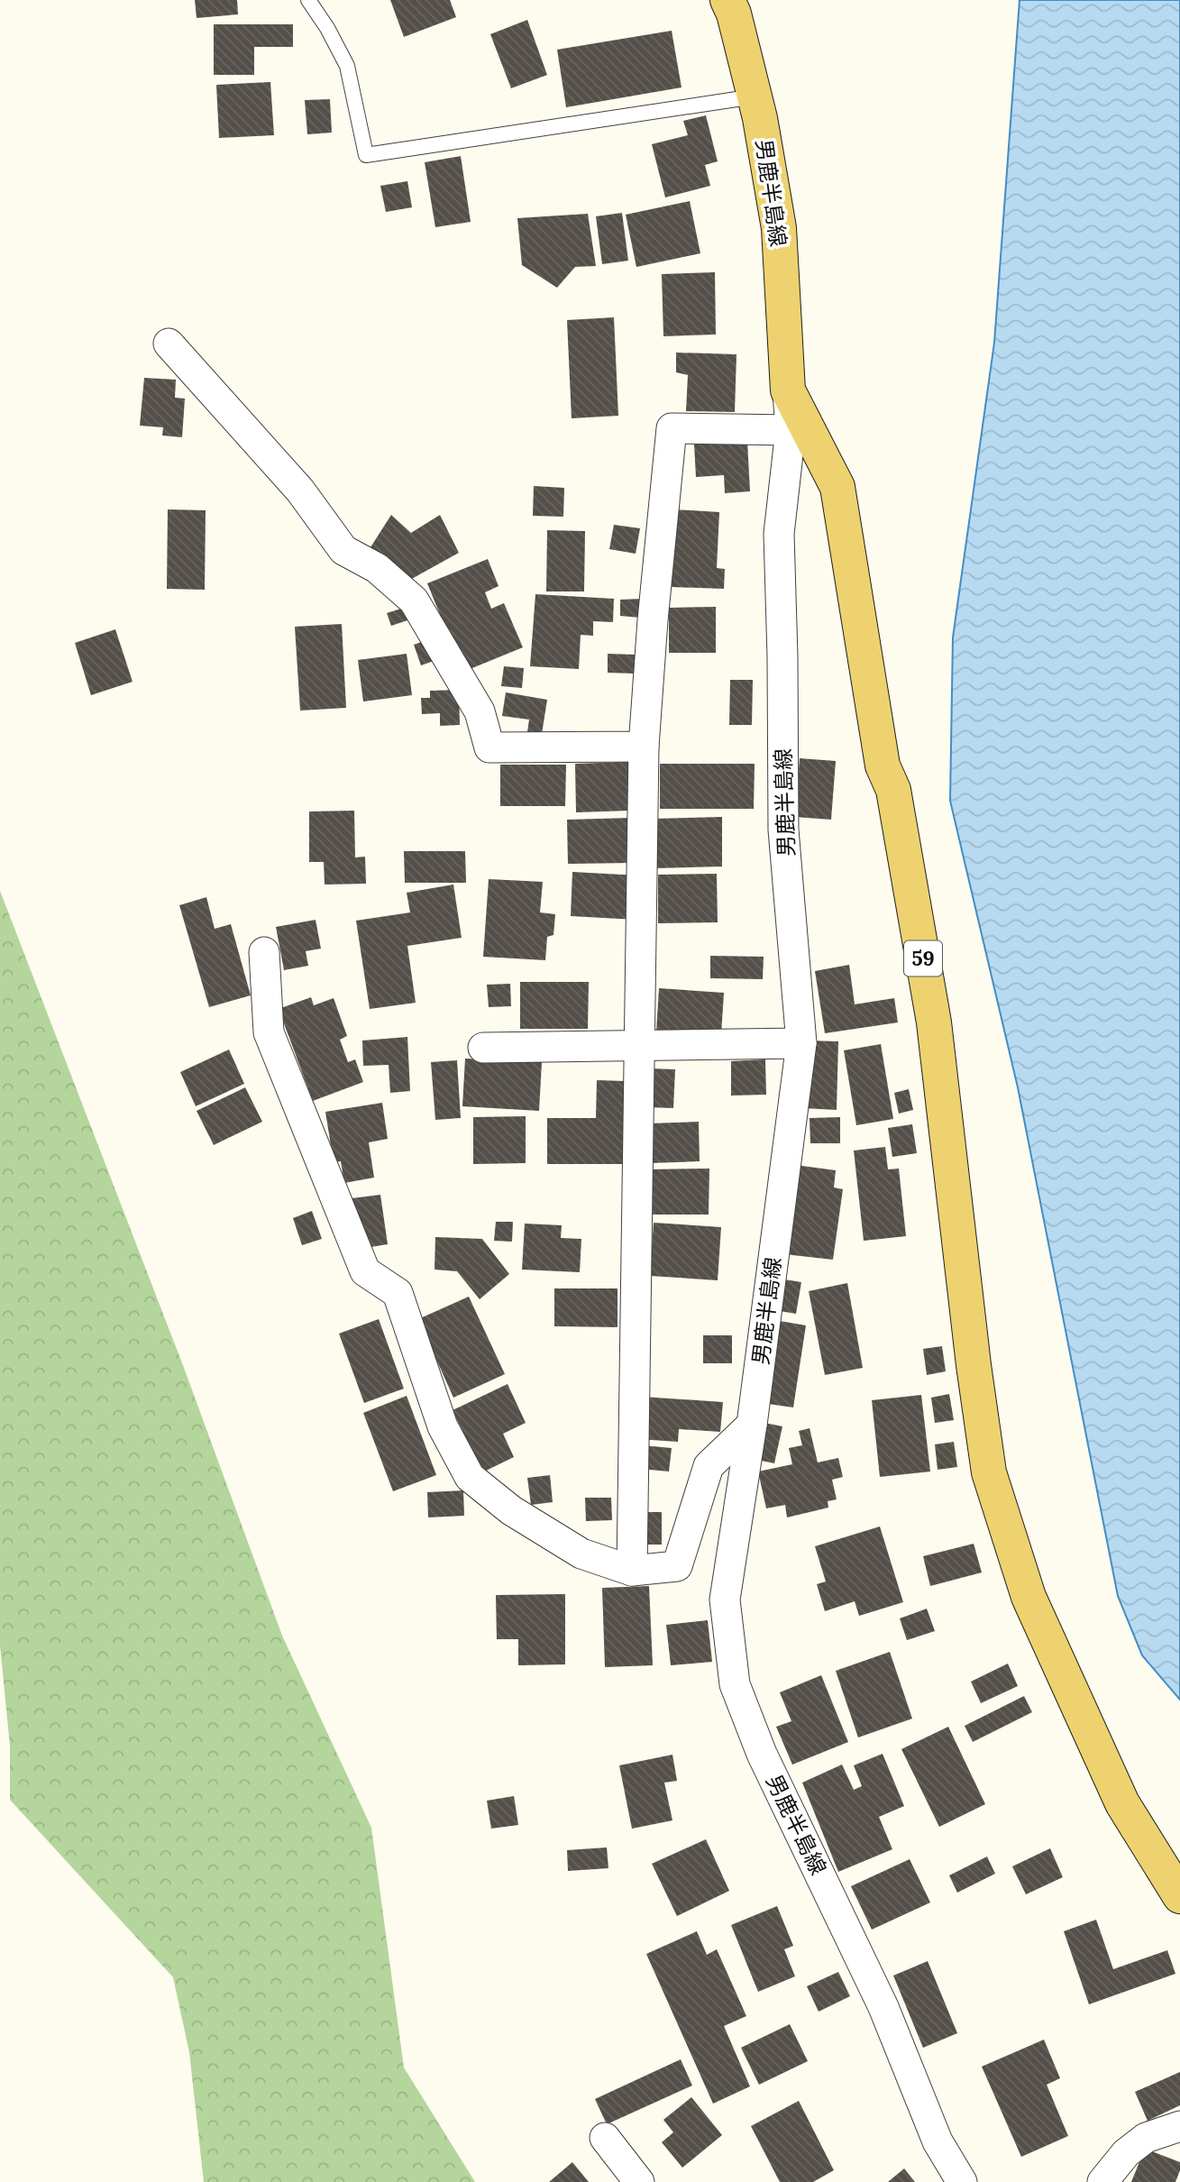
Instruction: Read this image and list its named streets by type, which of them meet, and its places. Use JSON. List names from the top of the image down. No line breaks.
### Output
{"streets":{"main road":["男鹿半島線","59"]}}
